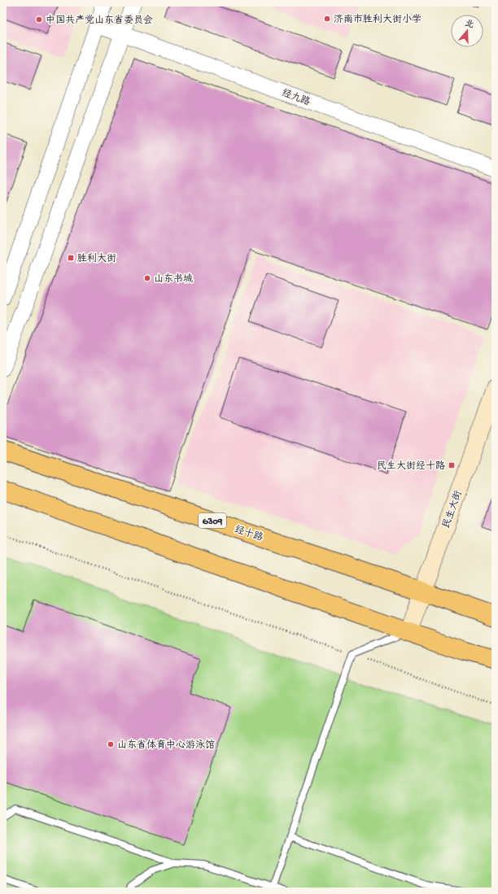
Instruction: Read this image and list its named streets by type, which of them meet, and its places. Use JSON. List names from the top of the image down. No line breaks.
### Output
{"streets":{"highway":["G309","经十路"],"main road":["民生大街"],"street":["经九路"]},"crossings":[["民生大街","经十路"]],"places":{"other":["济南市胜利大街小学","中国共产党山东省委员会","山东书城","山东省体育中心游泳馆"],"transit":["胜利大街","民生大街经十路"]},"north":"top"}
